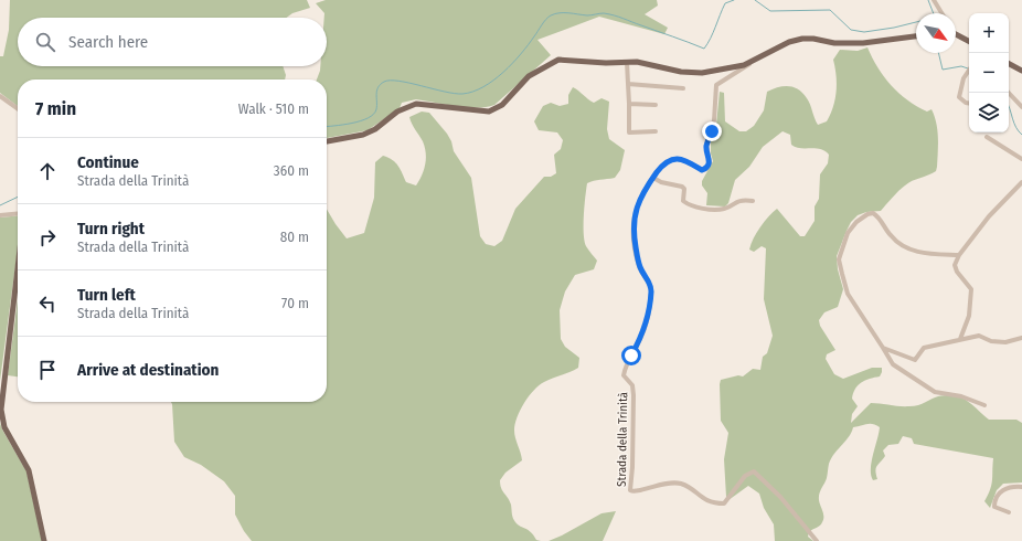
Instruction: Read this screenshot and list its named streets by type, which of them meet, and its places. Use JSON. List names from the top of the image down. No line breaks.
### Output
{"streets":{"street":["Strada della Trinità"]},"north":"bottom right","page":{"map_buttons":["+","−"],"search":"Search here","heading":["7 min","Walk · 510 m"],"list":[["Continue","Strada della Trinità","360 m"],["Turn right","Strada della Trinità","80 m"],["Turn left","Strada della Trinità","70 m"],"Arrive at destination"]}}
